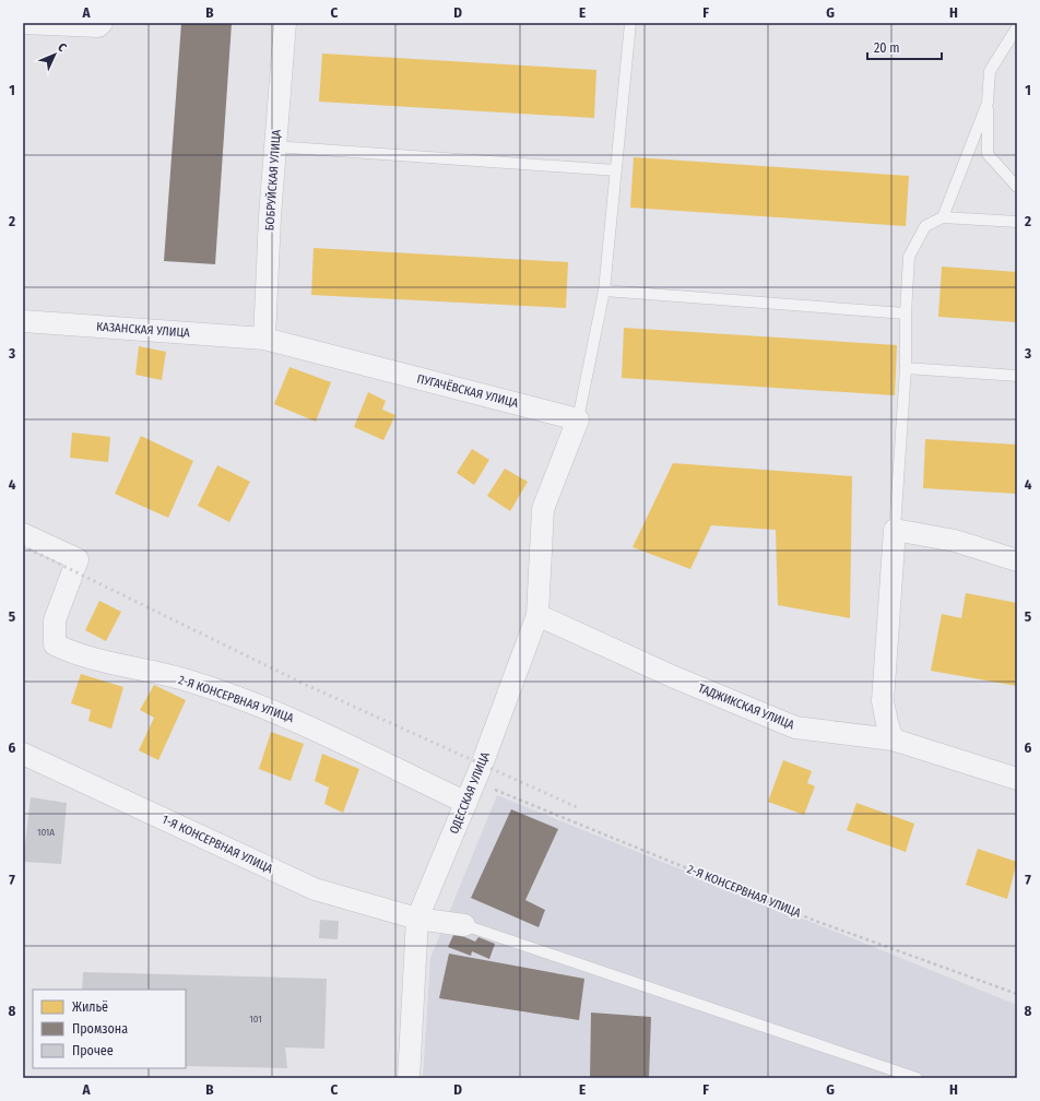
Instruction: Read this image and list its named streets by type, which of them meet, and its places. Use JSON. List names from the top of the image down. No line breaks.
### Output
{"streets":{"street":["БОБРУЙСКАЯ УЛИЦА","КАЗАНСКАЯ УЛИЦА","ПУГАЧЁВСКАЯ УЛИЦА","2-Я КОНСЕРВНАЯ УЛИЦА","ТАДЖИКСКАЯ УЛИЦА","ОДЕССКАЯ УЛИЦА","1-Я КОНСЕРВНАЯ УЛИЦА"]},"crossings":[["БОБРУЙСКАЯ УЛИЦА","КАЗАНСКАЯ УЛИЦА"],["БОБРУЙСКАЯ УЛИЦА","ПУГАЧЁВСКАЯ УЛИЦА"],["КАЗАНСКАЯ УЛИЦА","ПУГАЧЁВСКАЯ УЛИЦА"],["ПУГАЧЁВСКАЯ УЛИЦА","ОДЕССКАЯ УЛИЦА"],["2-Я КОНСЕРВНАЯ УЛИЦА","ОДЕССКАЯ УЛИЦА"],["ТАДЖИКСКАЯ УЛИЦА","ОДЕССКАЯ УЛИЦА"],["ОДЕССКАЯ УЛИЦА","1-Я КОНСЕРВНАЯ УЛИЦА"]],"house_numbers":["101А","101"],"legend":["Жильё","Промзона","Прочее"],"scale_bar":"20 m","north":"top right","grid":{"columns":["A","B","C","D","E","F","G","H"],"rows":["1","2","3","4","5","6","7","8"]}}
